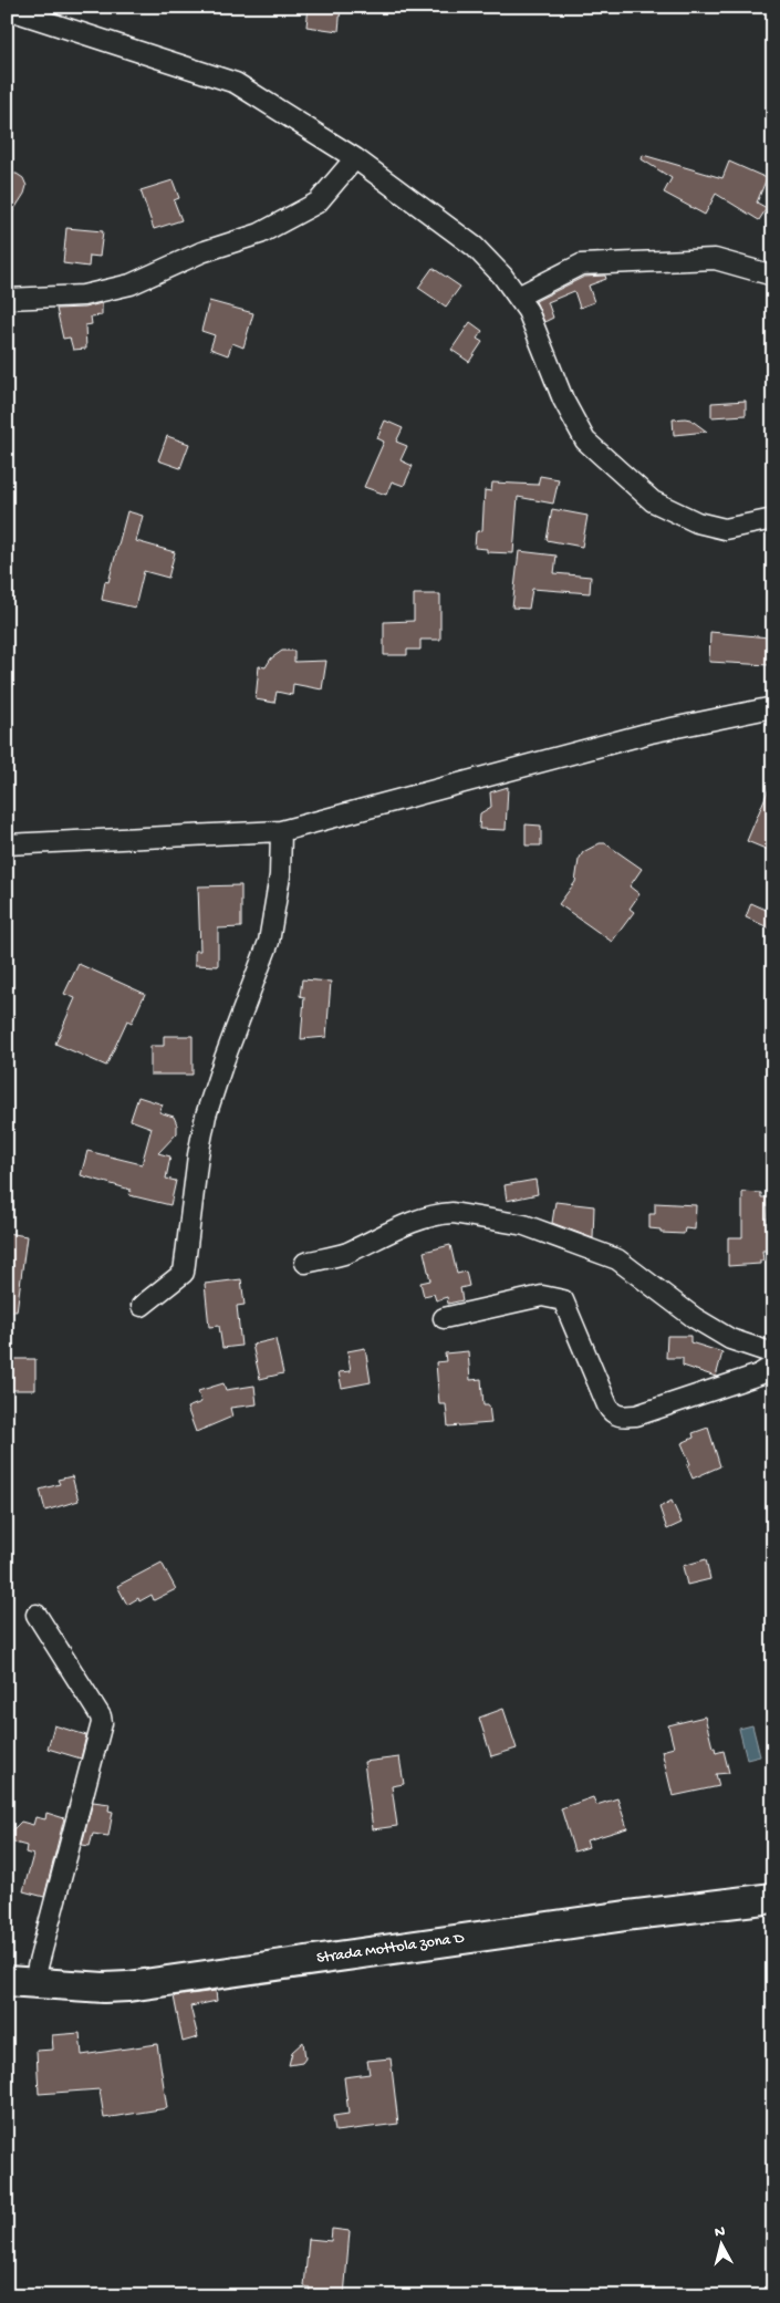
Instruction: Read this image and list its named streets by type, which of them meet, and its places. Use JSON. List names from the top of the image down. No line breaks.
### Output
{"streets":{"main road":["Strada Mottola zona D"]},"north":"top"}
